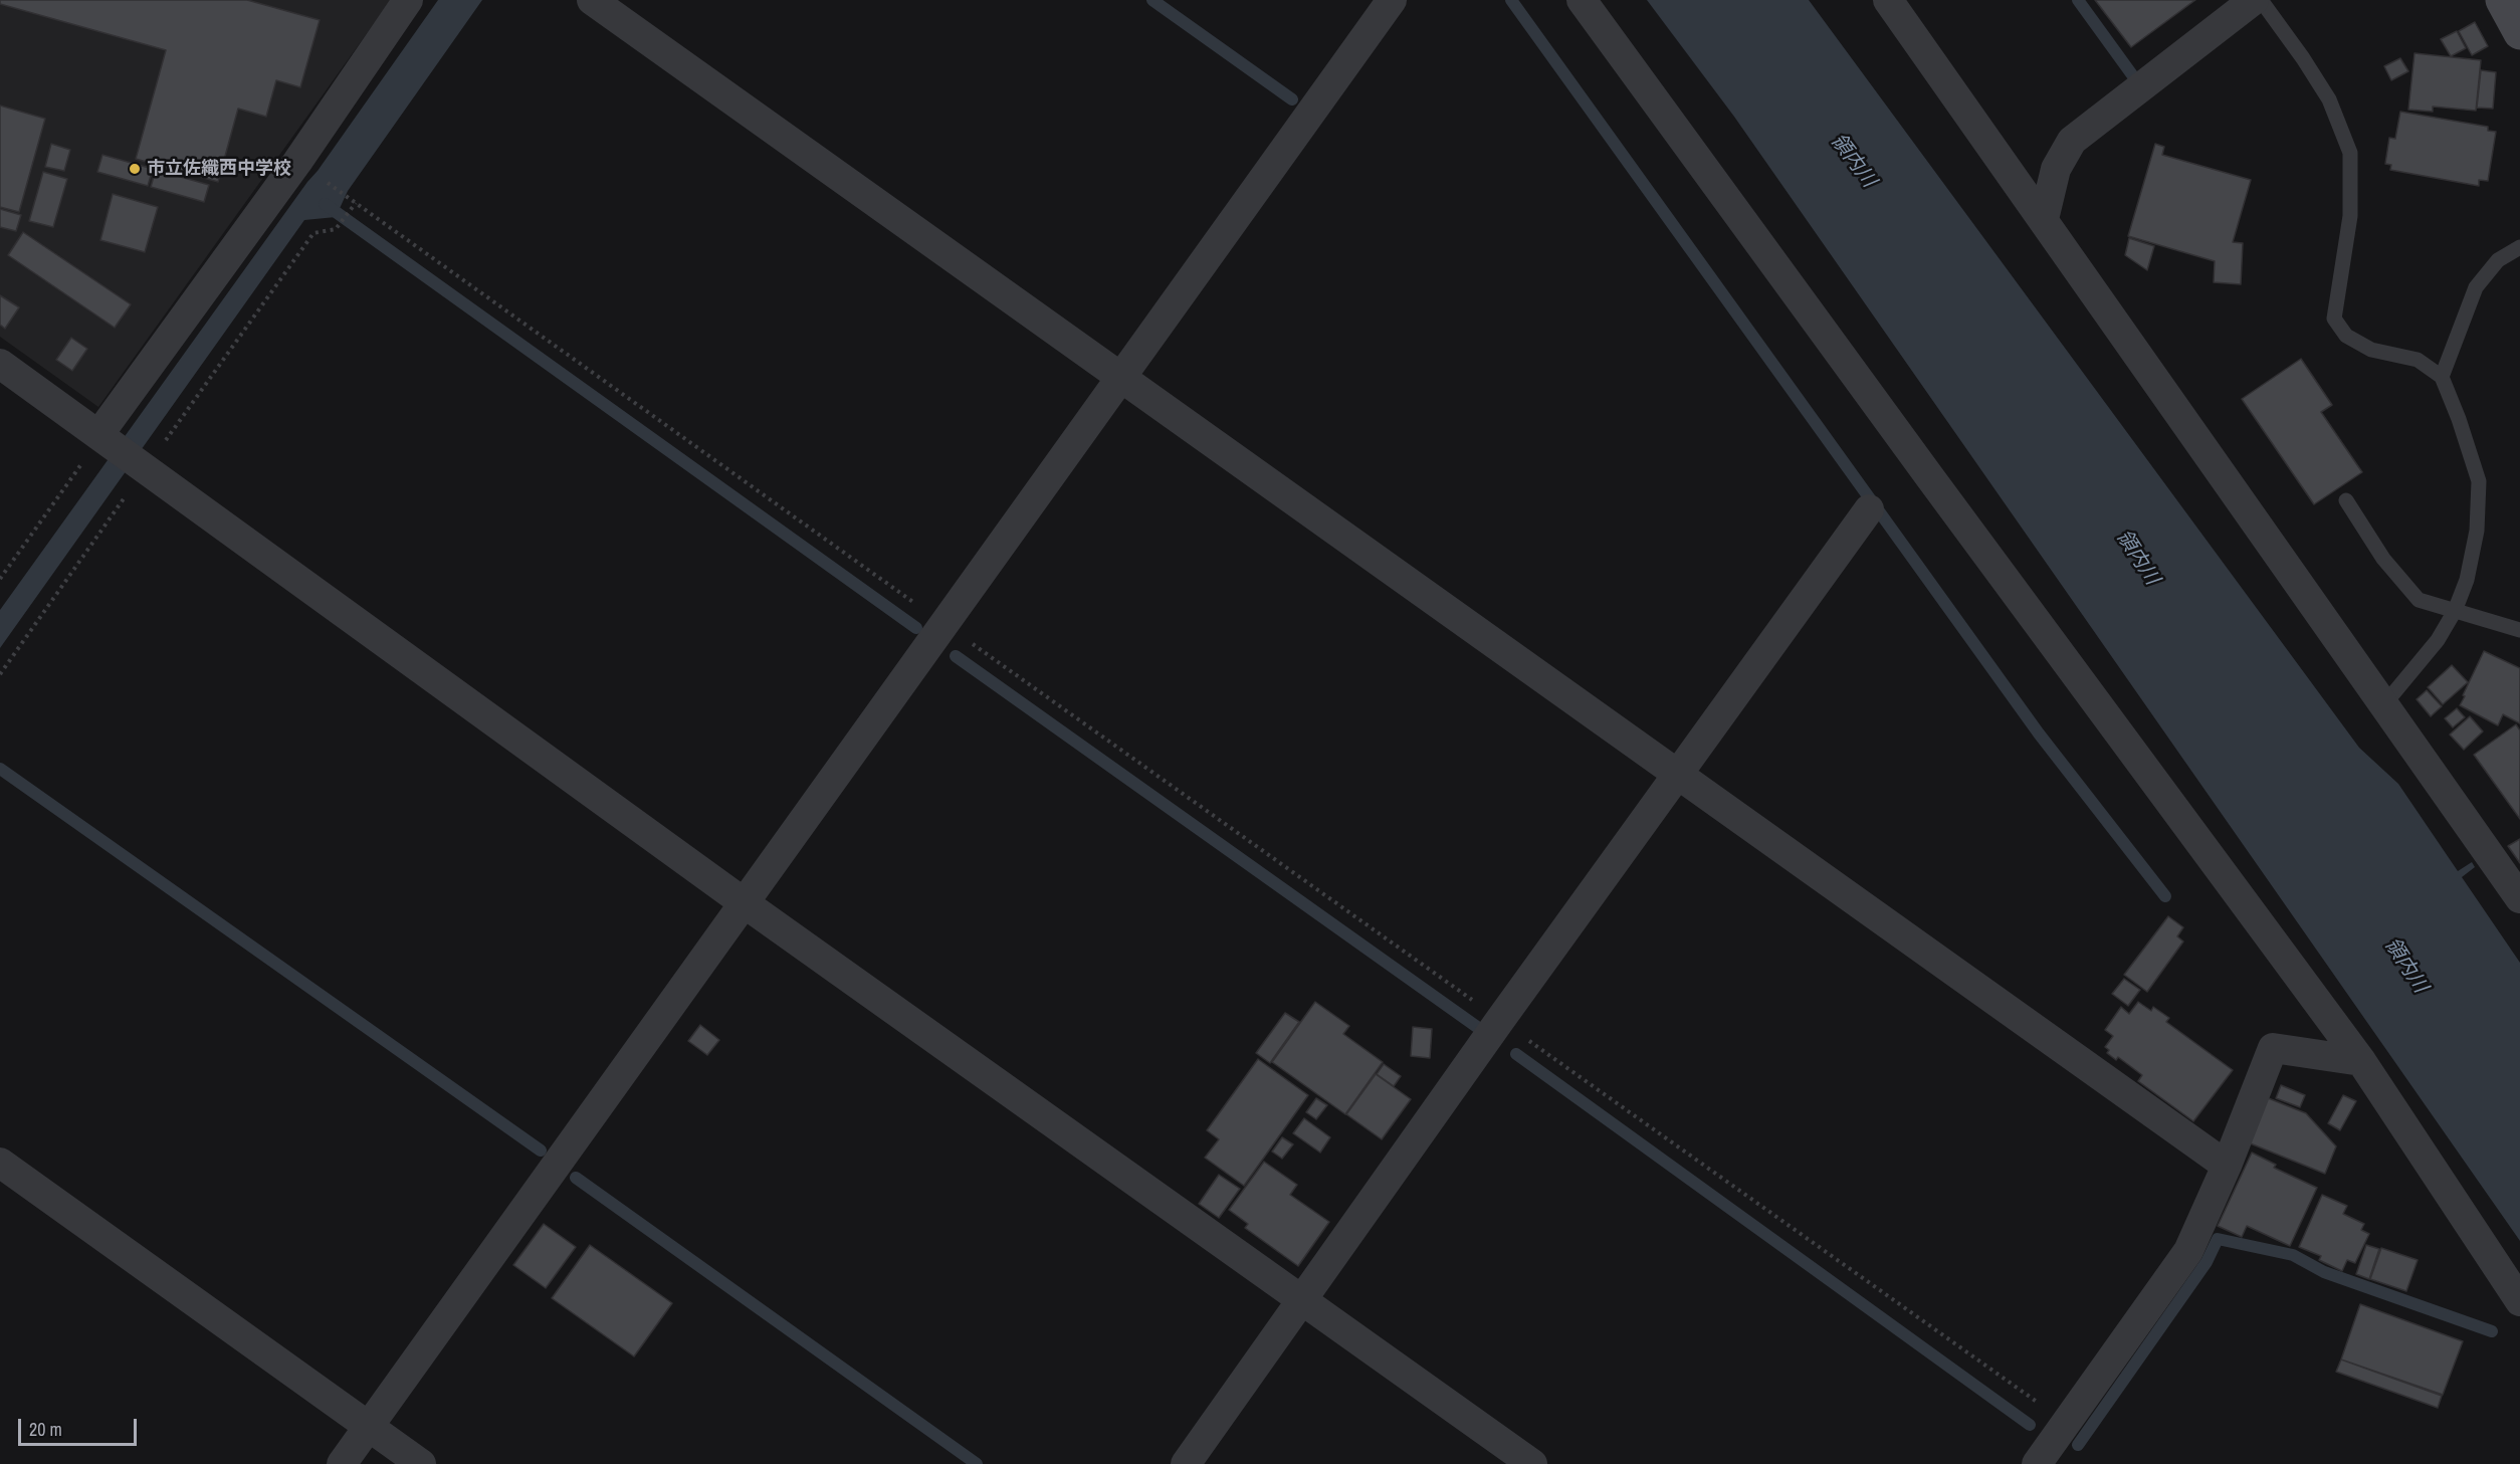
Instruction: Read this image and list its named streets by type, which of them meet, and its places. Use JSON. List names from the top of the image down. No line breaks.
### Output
{"water":["領内川"],"places":["市立佐織西中学校"],"scale_bar":"20 m"}
